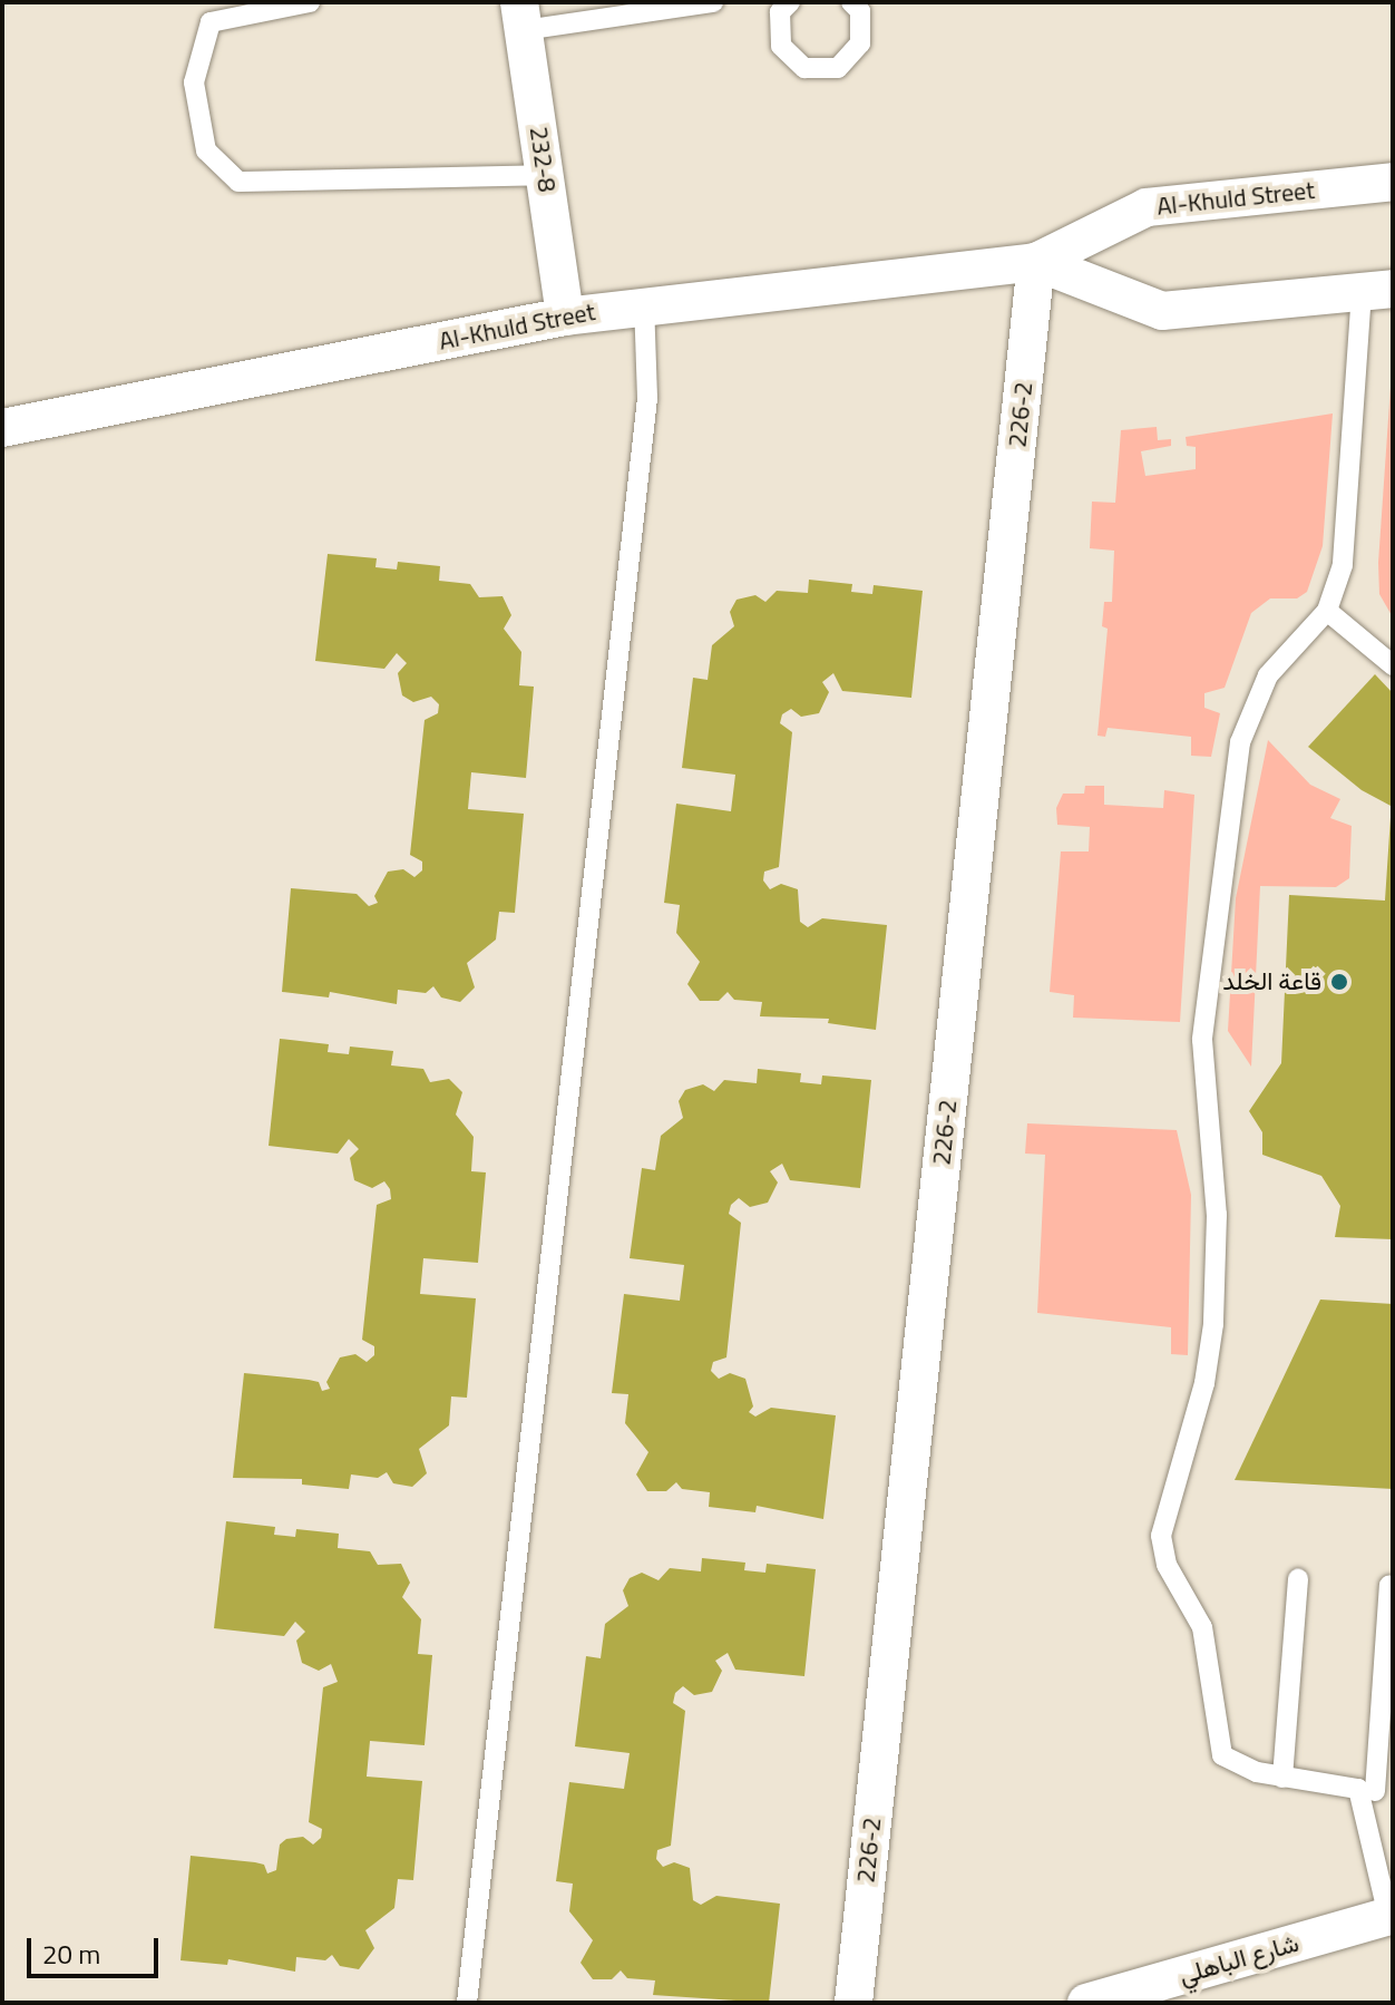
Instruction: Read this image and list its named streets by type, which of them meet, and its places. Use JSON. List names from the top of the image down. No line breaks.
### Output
{"streets":{"street":["232-8","Al-Khuld Street","226-2","شارع الباهلي"]},"crossings":[["232-8","Al-Khuld Street"],["Al-Khuld Street","226-2"]],"places":["قاعة الخلد"],"scale_bar":"20 m"}
